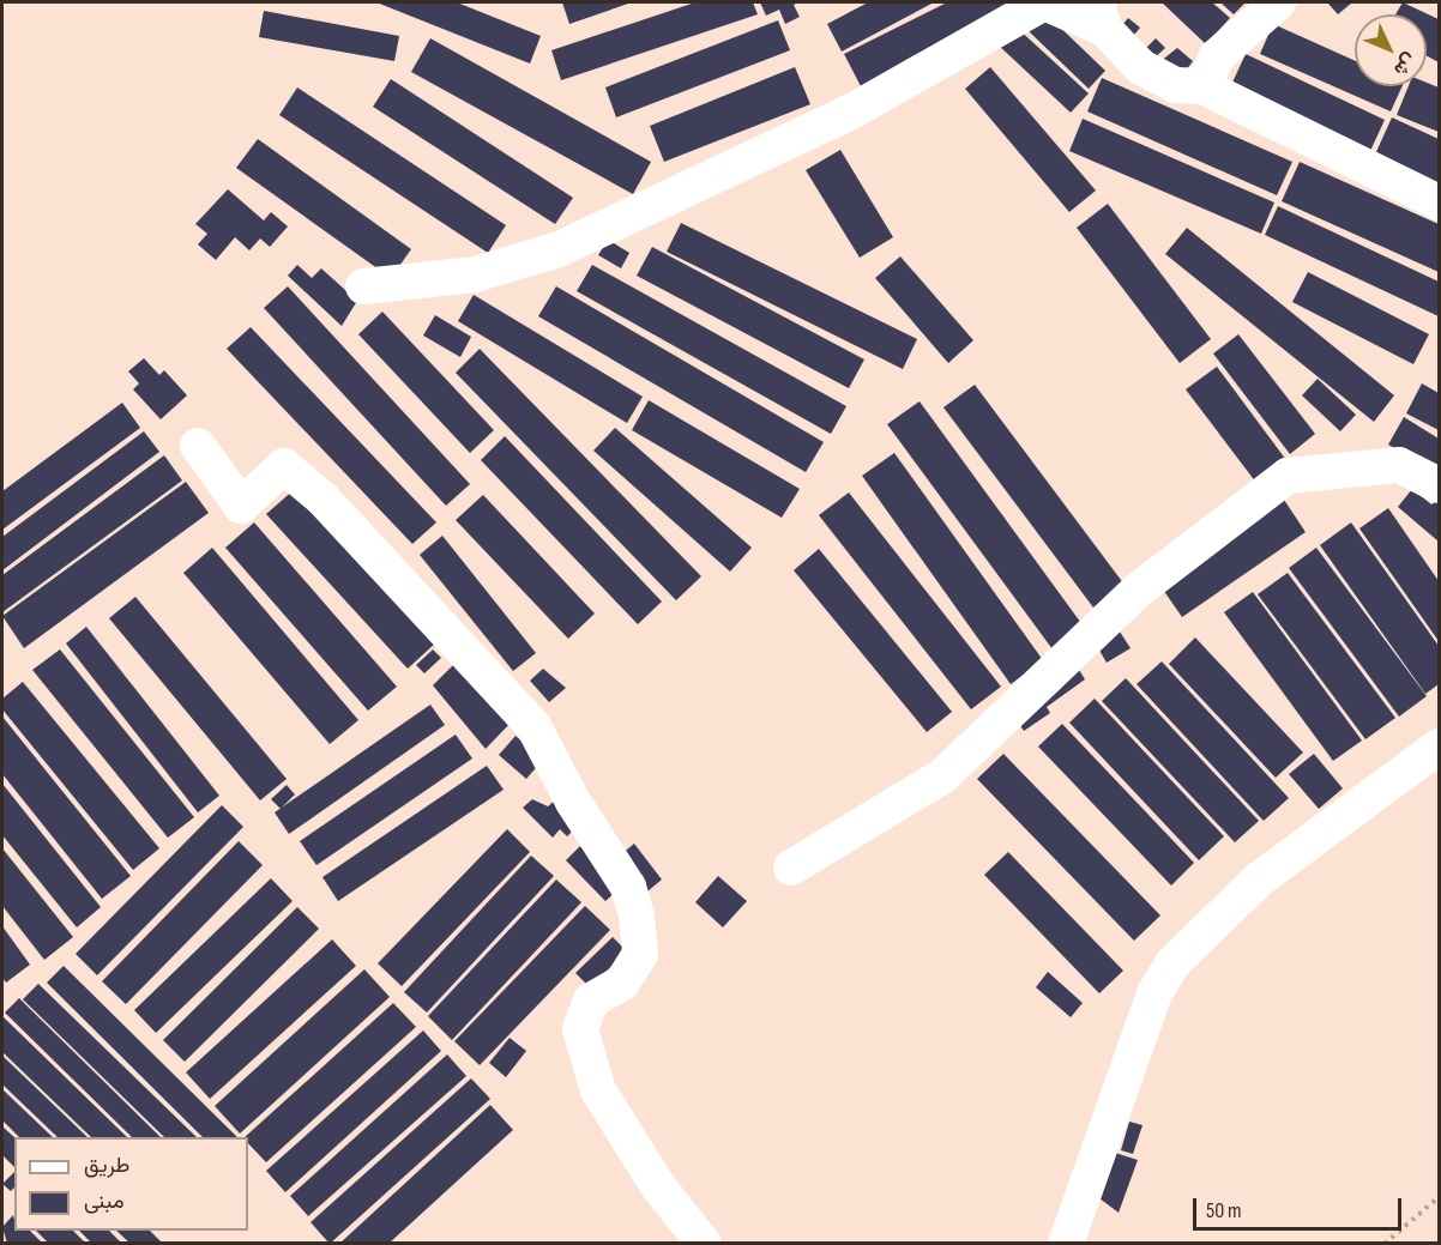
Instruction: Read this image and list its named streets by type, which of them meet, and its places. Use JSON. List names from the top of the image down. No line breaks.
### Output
{"legend":["طريق","مبنى"],"scale_bar":"50 m","north":"bottom right"}
